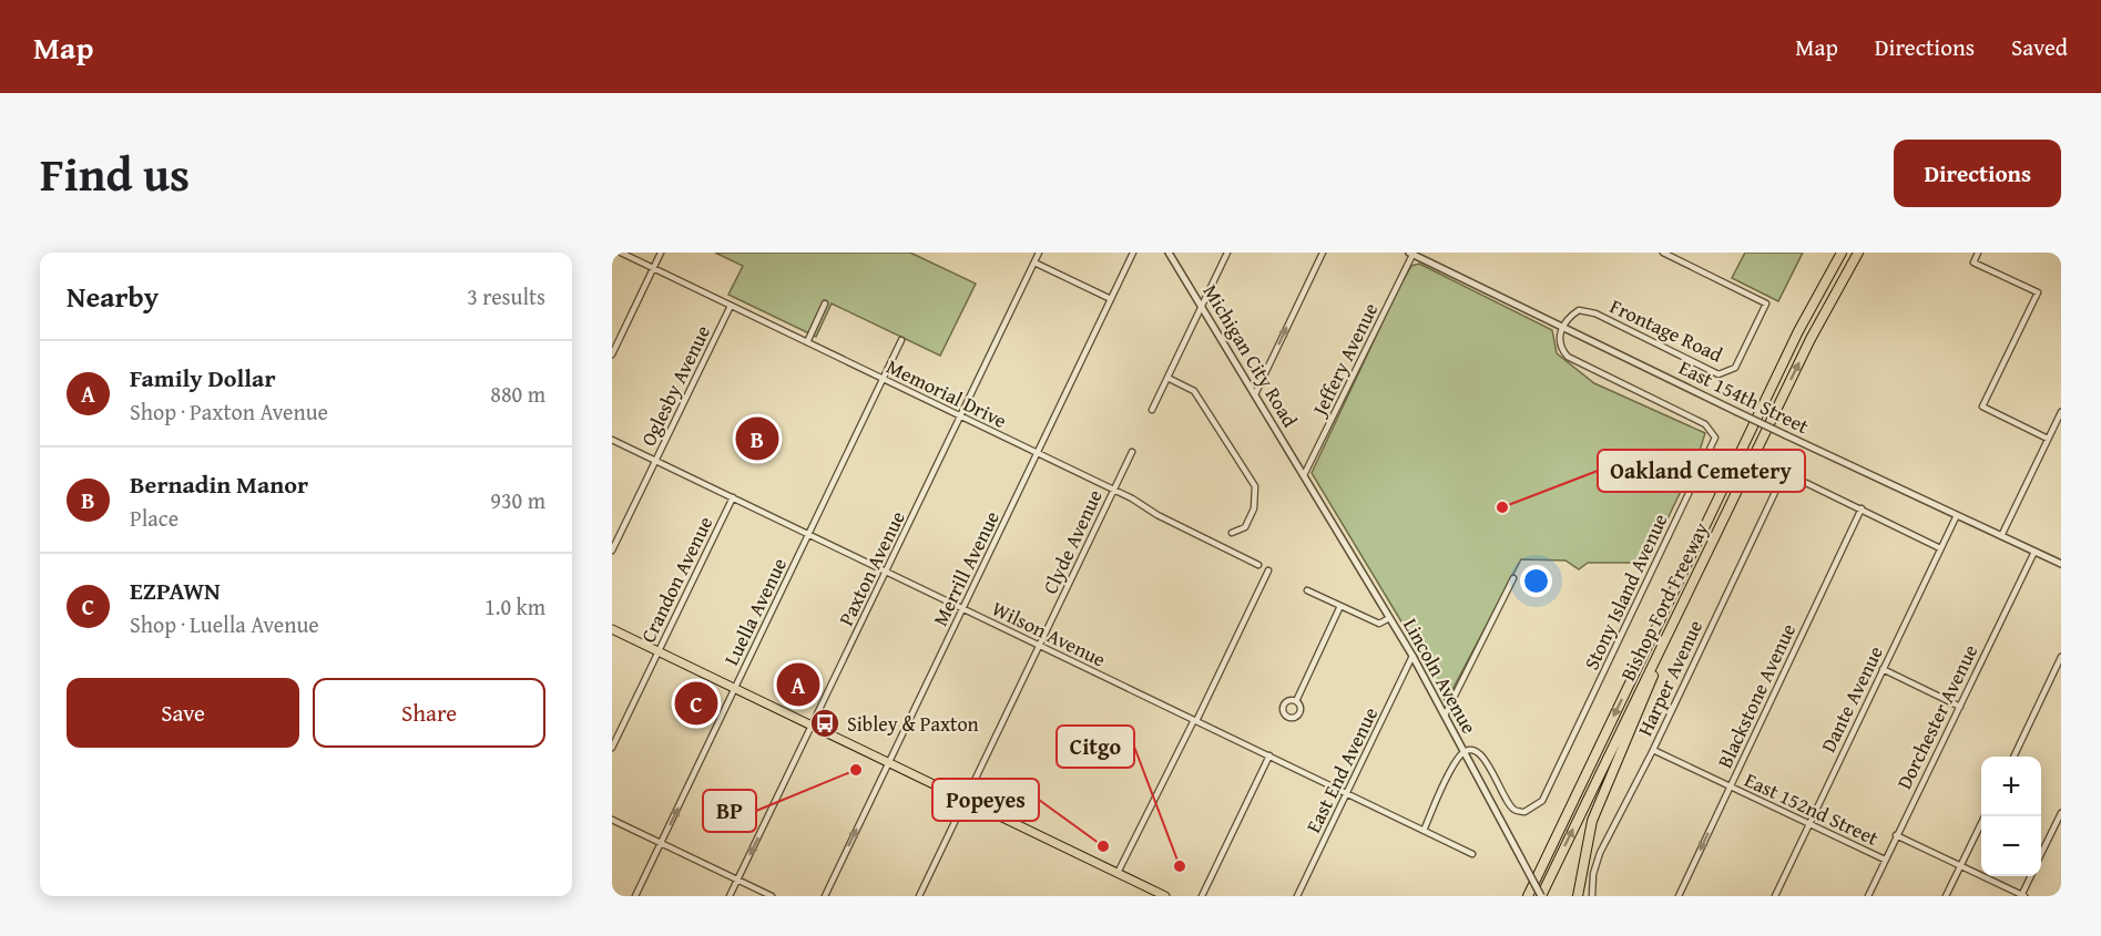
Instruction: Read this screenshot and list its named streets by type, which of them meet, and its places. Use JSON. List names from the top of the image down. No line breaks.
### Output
{"streets":{"highway":["Bishop Ford Freeway"],"street":["Frontage Road","Michigan City Road","Jeffery Avenue","Oglesby Avenue","Memorial Drive","East 154th Street","Clyde Avenue","Paxton Avenue","Merrill Avenue","Crandon Avenue","Stony Island Avenue","Luella Avenue","Wilson Avenue","Lincoln Avenue","Harper Avenue","Blackstone Avenue","Dante Avenue","Dorchester Avenue","East End Avenue","East 152nd Street"]},"crossings":[["Frontage Road","East 154th Street"],["Frontage Road","Stony Island Avenue"],["Michigan City Road","Jeffery Avenue"],["Michigan City Road","Lincoln Avenue"],["Jeffery Avenue","East 154th Street"],["Jeffery Avenue","Lincoln Avenue"],["Oglesby Avenue","Memorial Drive"],["Oglesby Avenue","Wilson Avenue"],["Memorial Drive","Clyde Avenue"],["Memorial Drive","Paxton Avenue"],["Memorial Drive","Merrill Avenue"],["Memorial Drive","Luella Avenue"],["East 154th Street","Stony Island Avenue"],["East 154th Street","Dante Avenue"],["East 154th Street","Dorchester Avenue"],["Clyde Avenue","Wilson Avenue"],["Paxton Avenue","Wilson Avenue"],["Merrill Avenue","Wilson Avenue"],["Crandon Avenue","Wilson Avenue"],["Stony Island Avenue","Lincoln Avenue"],["Bishop Ford Freeway","Lincoln Avenue"],["Luella Avenue","Wilson Avenue"],["Wilson Avenue","East End Avenue"],["Lincoln Avenue","East End Avenue"],["Harper Avenue","Blackstone Avenue"],["Harper Avenue","East 152nd Street"],["Blackstone Avenue","East 152nd Street"],["Dante Avenue","East 152nd Street"],["Dorchester Avenue","East 152nd Street"]],"places":{"other":["Oakland Cemetery","BP","Popeyes","Citgo"],"bus stop":["Sibley & Paxton"]},"page":{"header":"Map","nav":["Map","Directions","Saved"],"title":"Find us","buttons":["Directions",["Save","Share"]],"heading":["Nearby","3 results"],"list":[{"mark":"A","name":"Family Dollar","note":"Shop · Paxton Avenue","value":"880 m"},{"mark":"B","name":"Bernadin Manor","note":"Place","value":"930 m"},{"mark":"C","name":"EZPAWN","note":"Shop · Luella Avenue","value":"1.0 km"}],"pins":["B","A","C"],"map_buttons":["+","−"]}}
